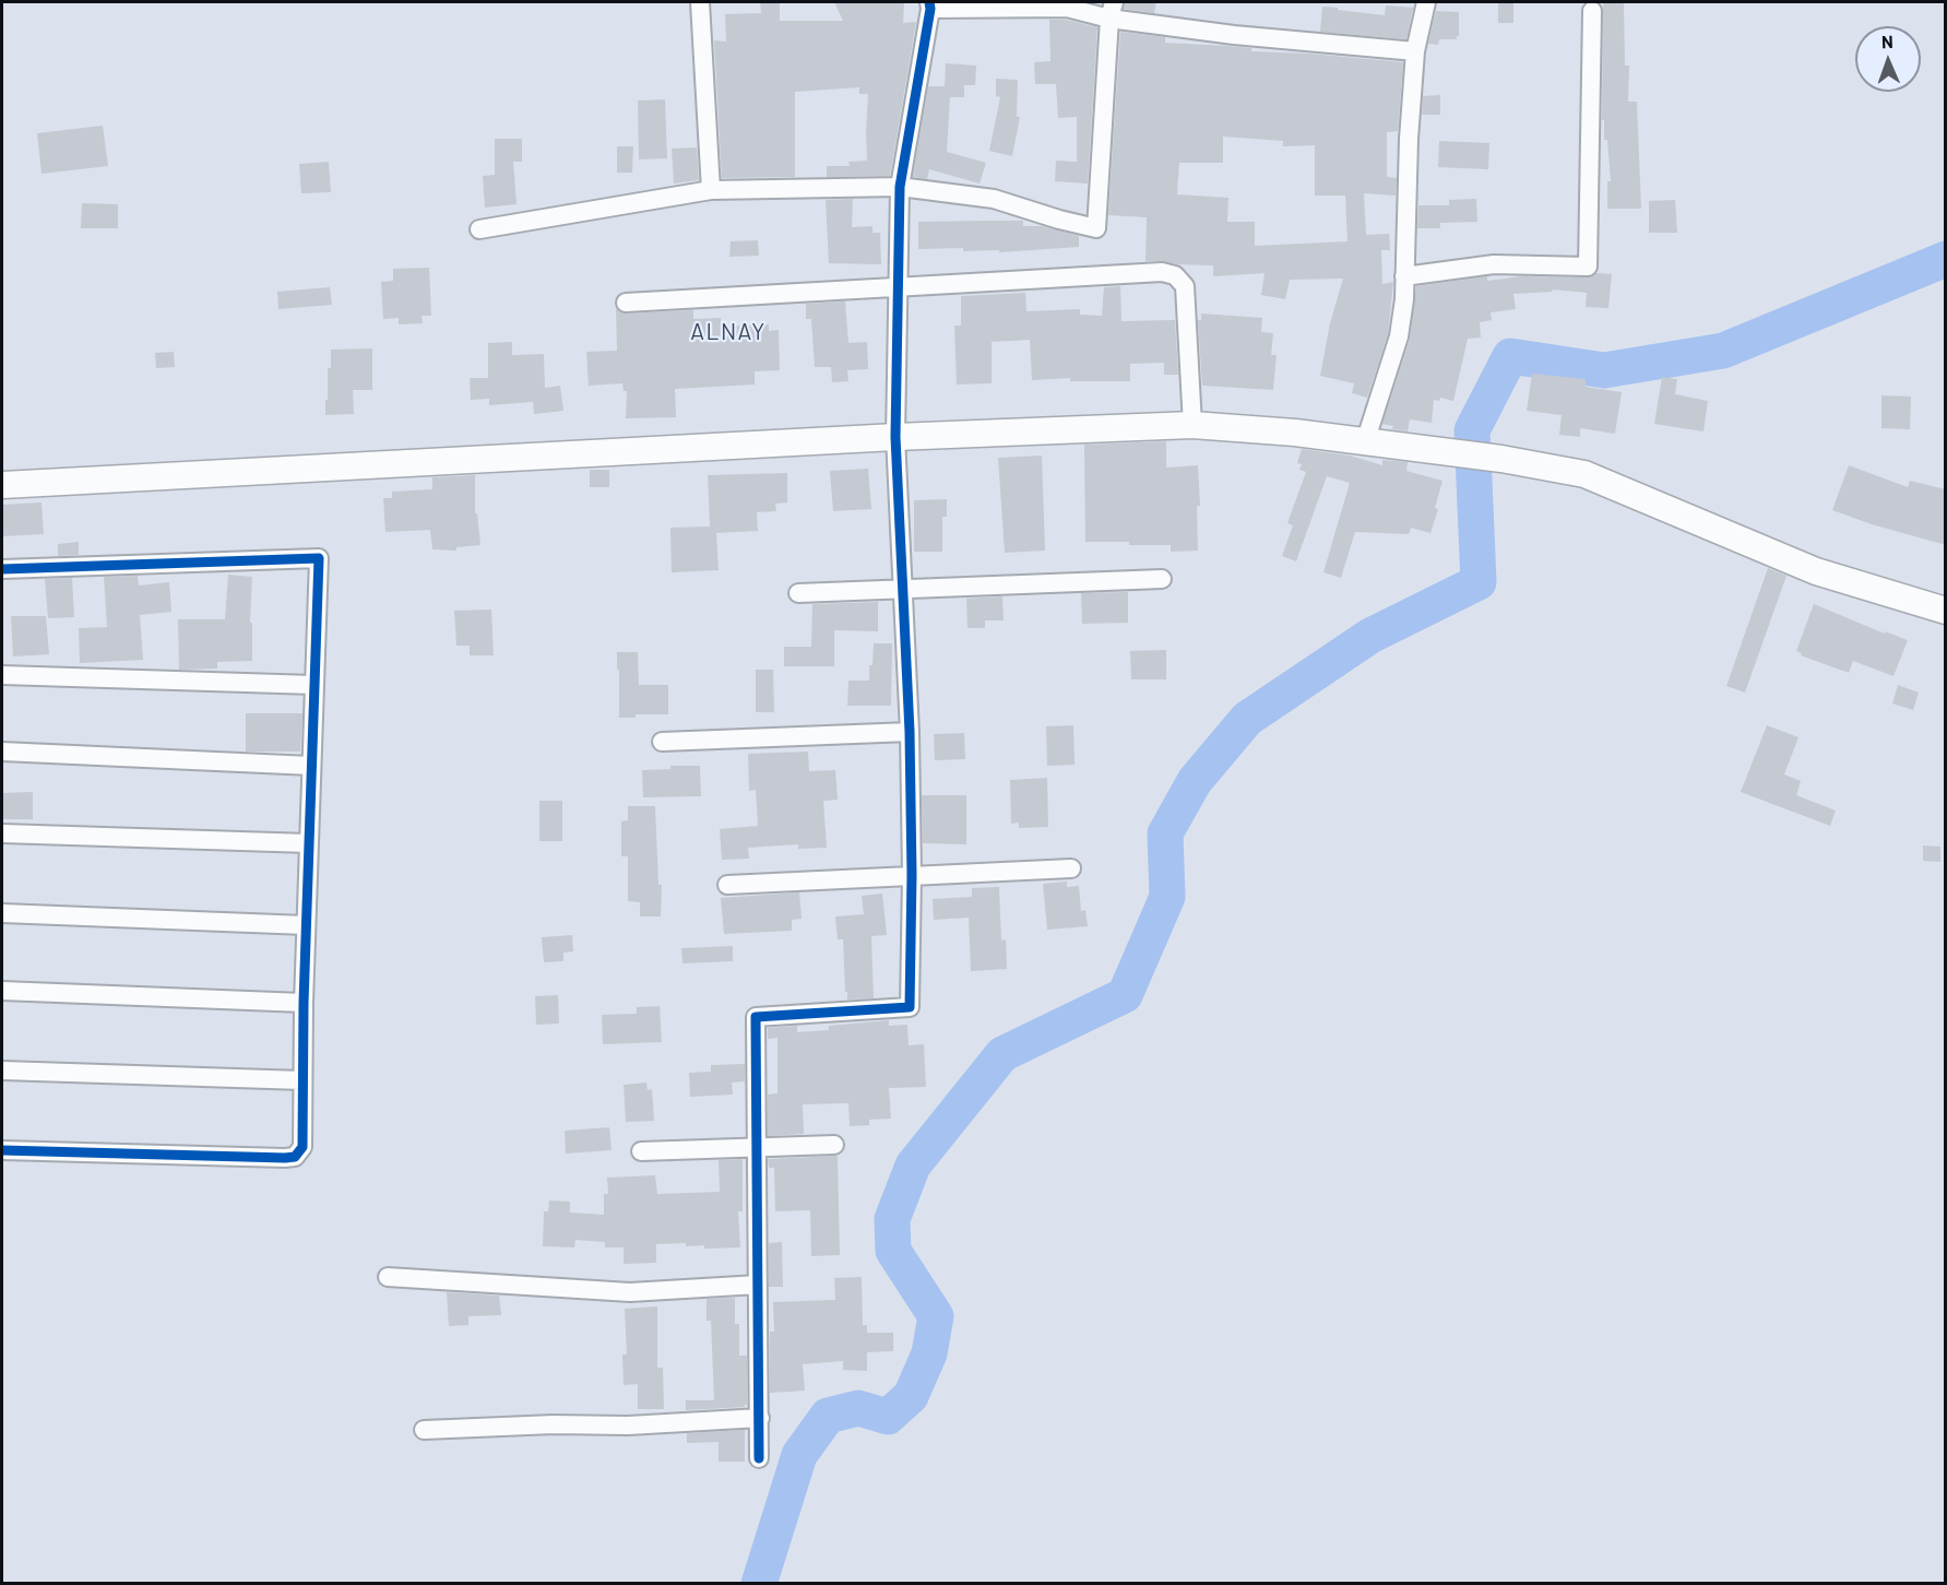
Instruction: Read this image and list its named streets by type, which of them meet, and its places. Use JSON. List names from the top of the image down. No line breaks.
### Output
{"districts":["ALNAY"],"north":"top"}
